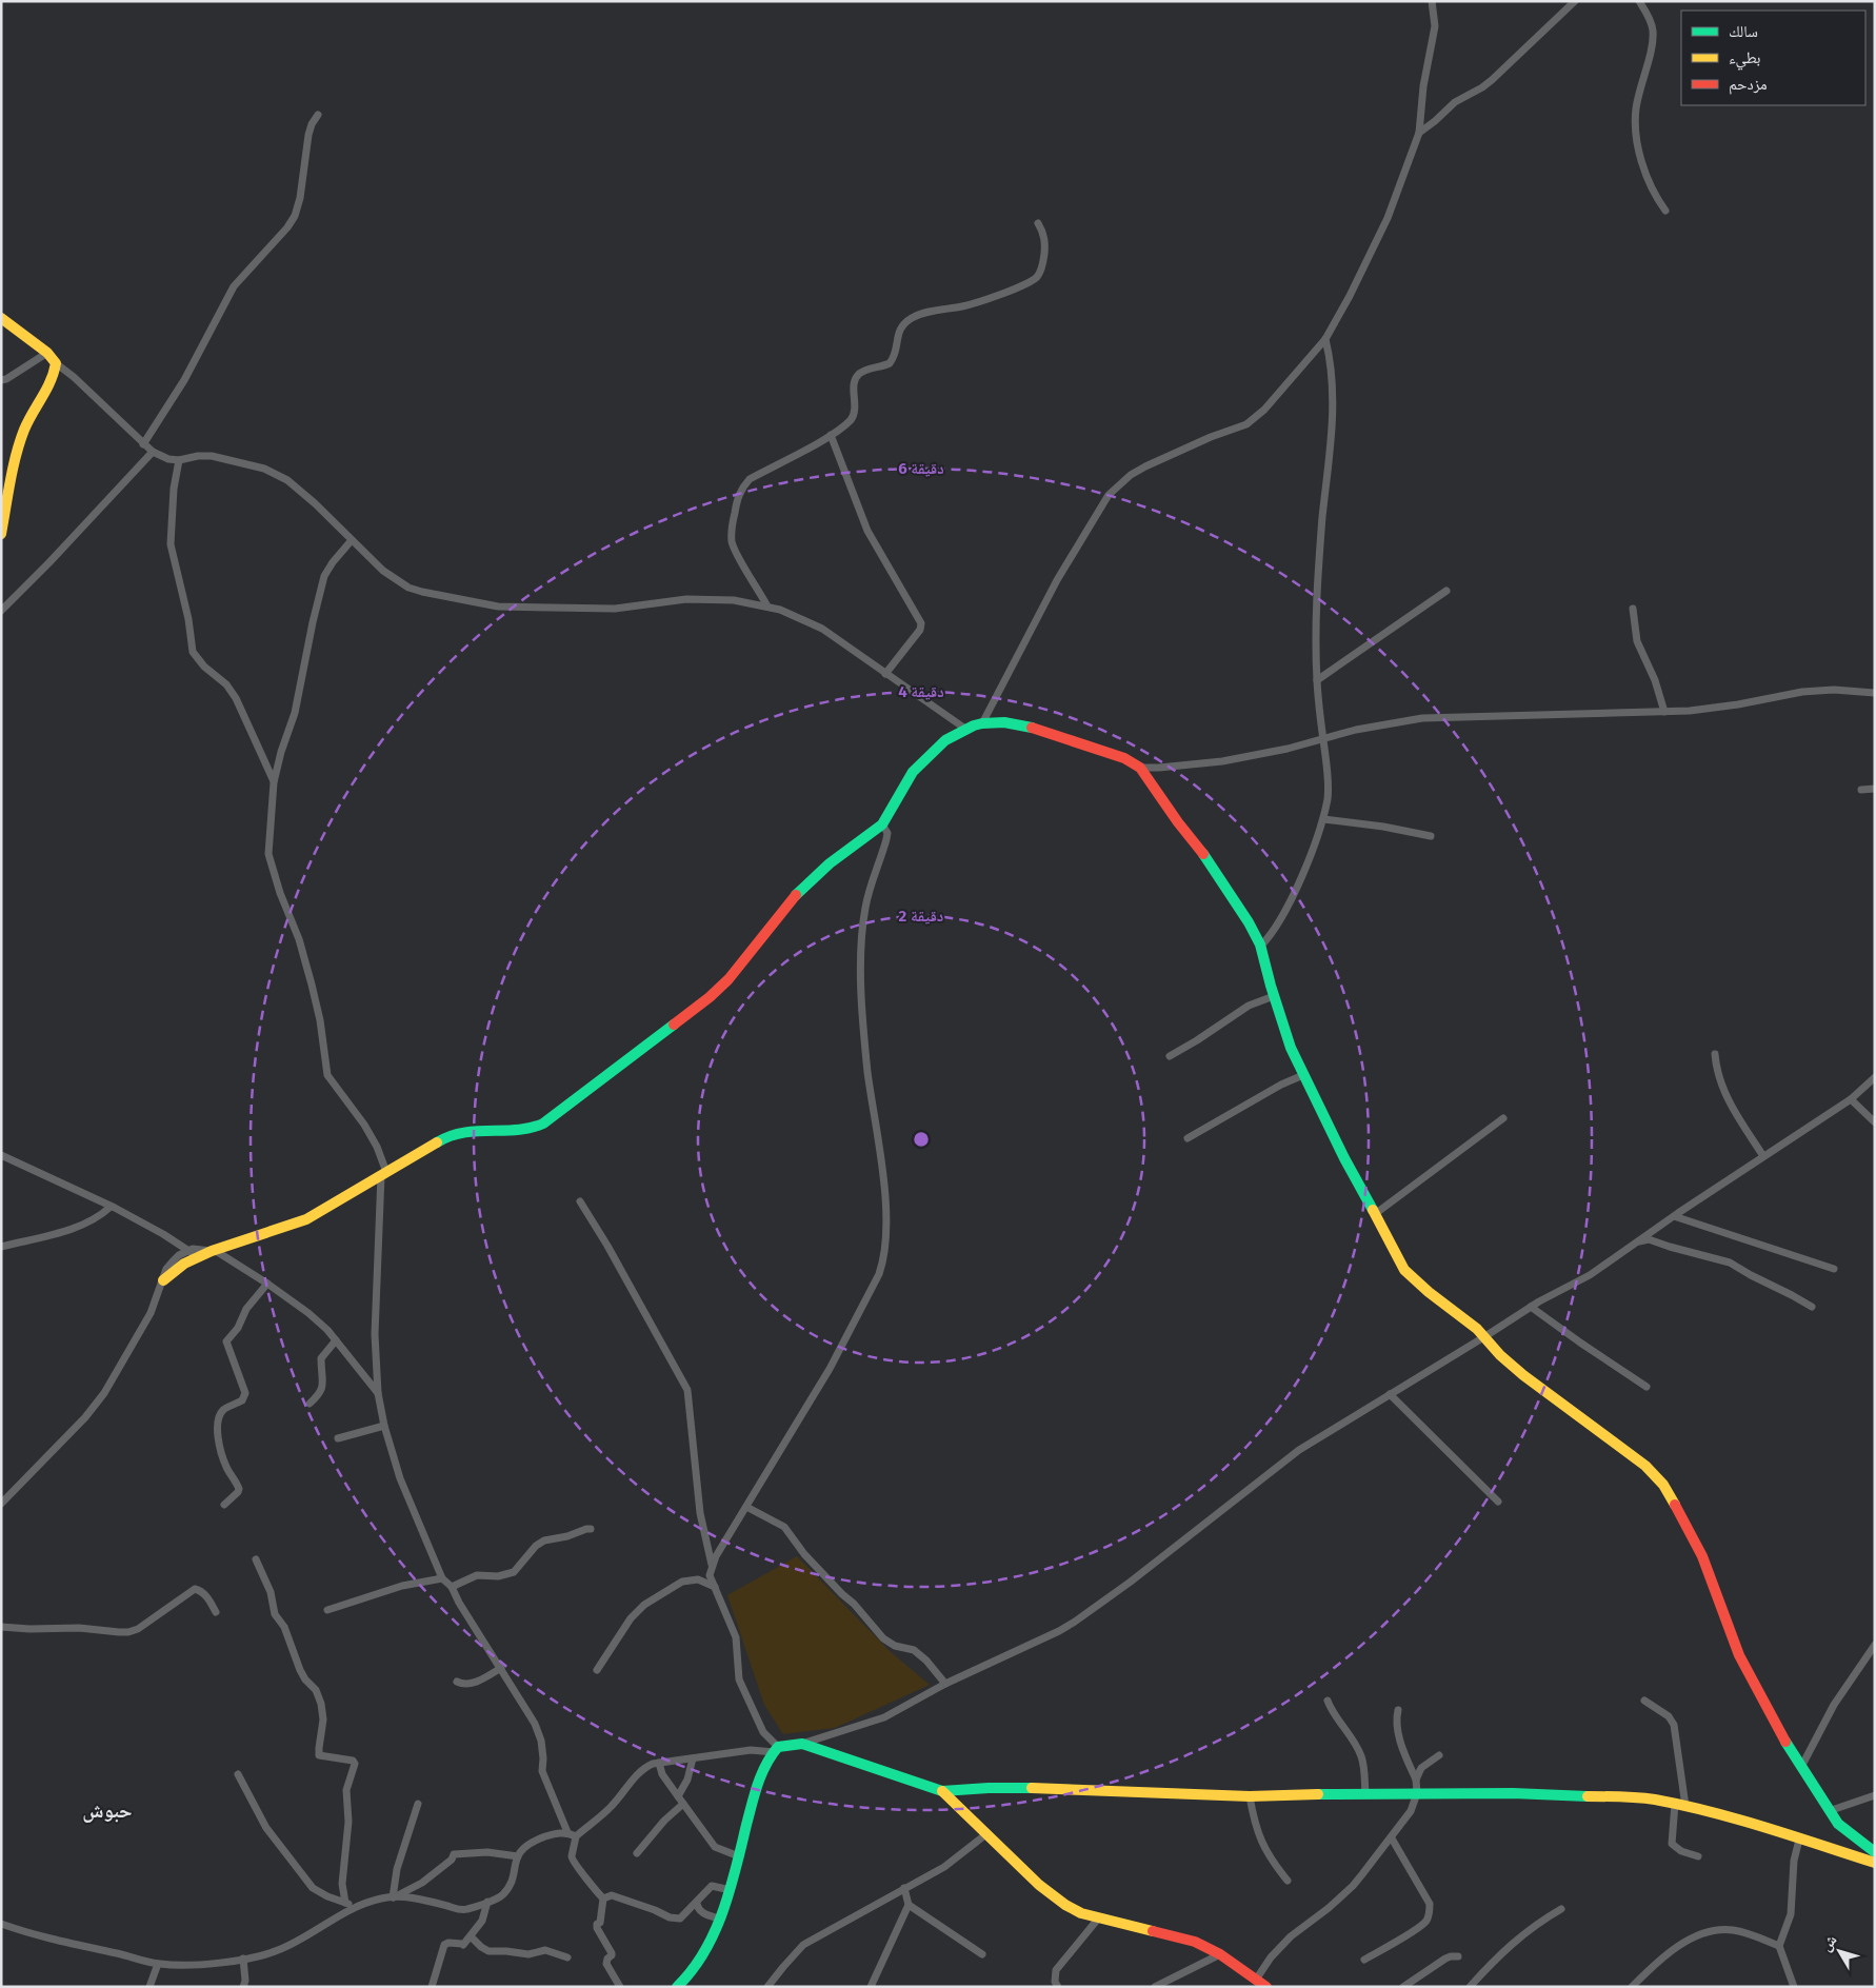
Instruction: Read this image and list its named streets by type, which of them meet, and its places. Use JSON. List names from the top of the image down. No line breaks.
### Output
{"districts":["حبوش"],"legend":["سالك","بطيء","مزدحم"],"north":"top left","rings":["6 دقيقة","4 دقيقة","2 دقيقة"]}
